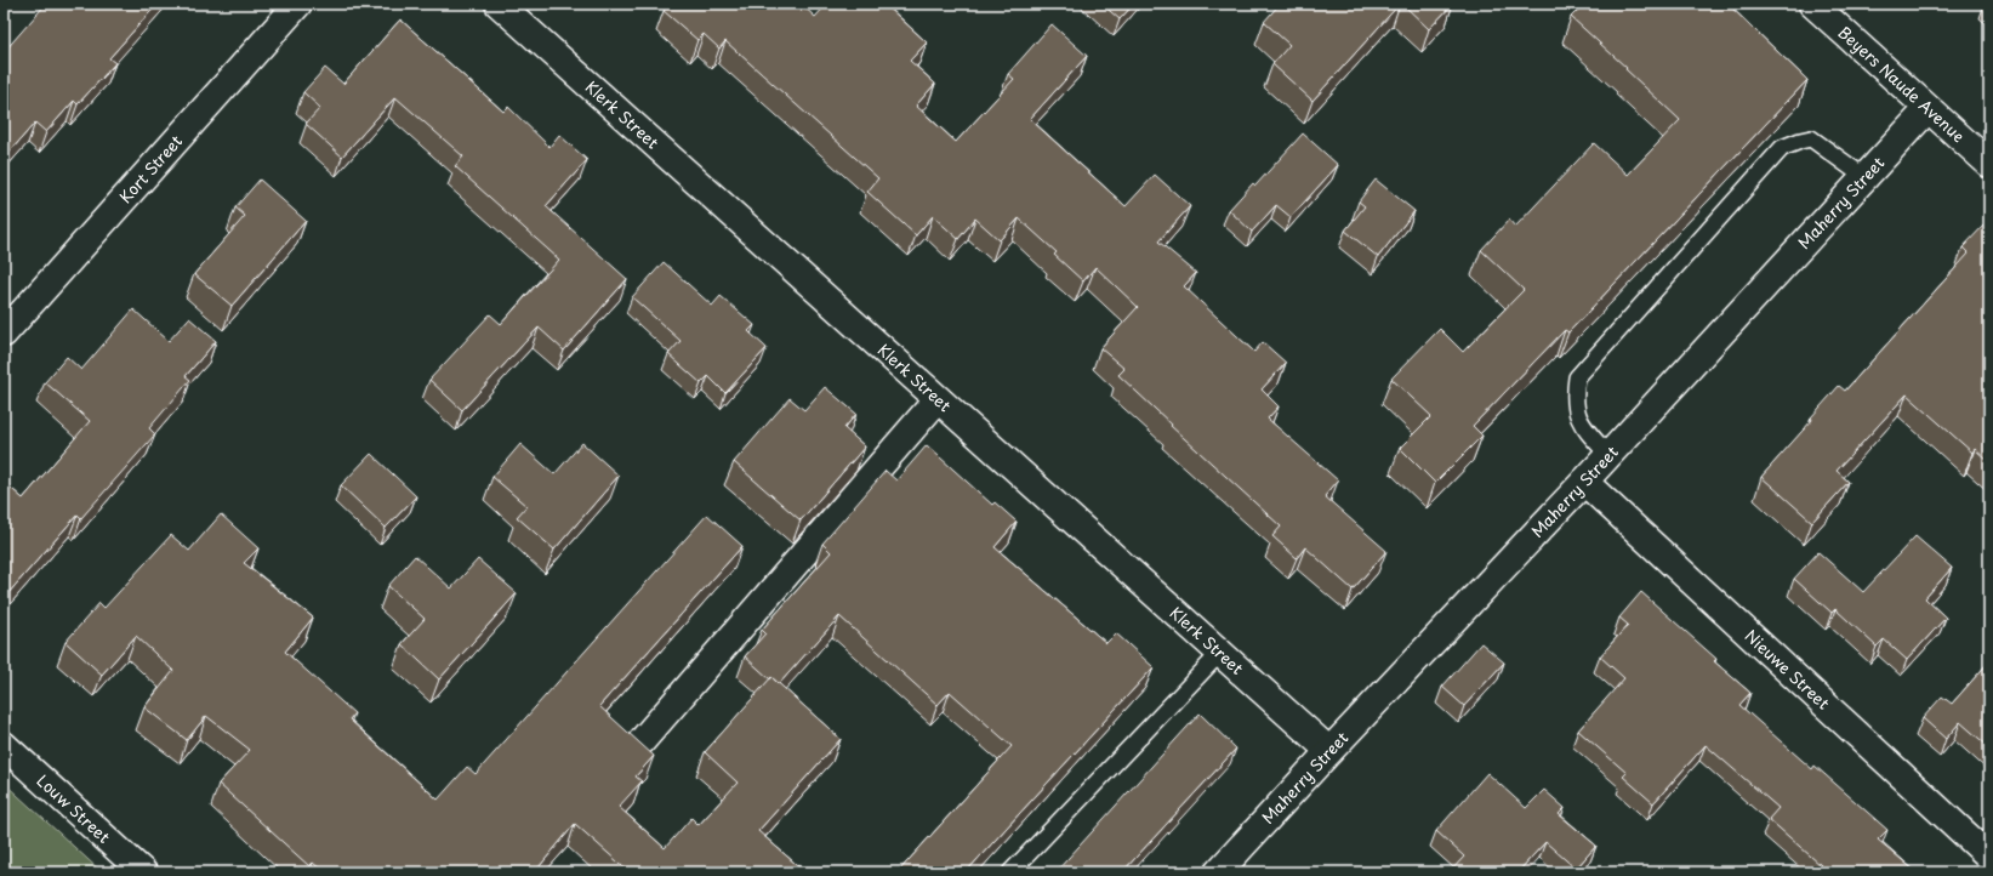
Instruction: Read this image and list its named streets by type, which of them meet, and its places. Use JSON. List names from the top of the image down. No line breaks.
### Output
{"streets":{"street":["Beyers Naude Avenue","Klerk Street","Kort Street","Maherry Street","Nieuwe Street","Louw Street"]},"crossings":[["Beyers Naude Avenue","Maherry Street"],["Klerk Street","Maherry Street"],["Maherry Street","Nieuwe Street"]]}
